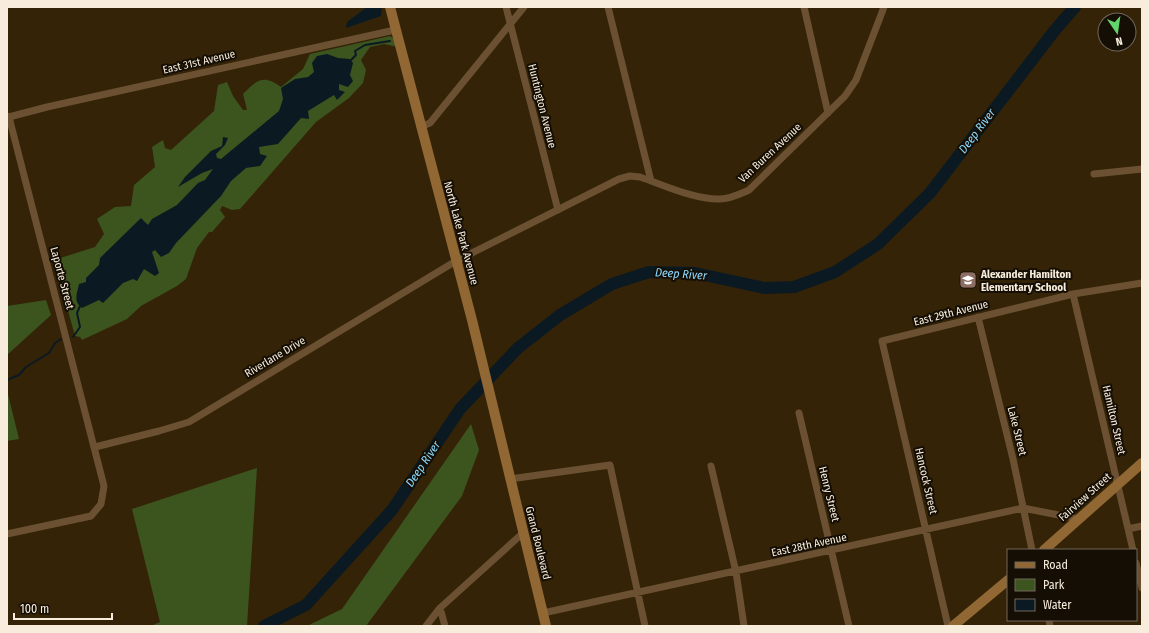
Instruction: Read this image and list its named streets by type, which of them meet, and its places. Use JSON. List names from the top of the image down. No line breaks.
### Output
{"streets":{"street":["East 31st Avenue","Huntington Avenue","Van Buren Avenue","North Lake Park Avenue","Laporte Street","East 29th Avenue","Riverlane Drive","Hamilton Street","Lake Street","Hancock Street","Henry Street","Fairview Street","Grand Boulevard","East 28th Avenue"]},"crossings":[["East 31st Avenue","North Lake Park Avenue"],["East 31st Avenue","Laporte Street"],["Huntington Avenue","Van Buren Avenue"],["Van Buren Avenue","North Lake Park Avenue"],["Van Buren Avenue","Riverlane Drive"],["North Lake Park Avenue","Riverlane Drive"],["North Lake Park Avenue","Grand Boulevard"],["Laporte Street","Riverlane Drive"],["East 29th Avenue","Hamilton Street"],["East 29th Avenue","Lake Street"],["East 29th Avenue","Hancock Street"],["Hamilton Street","Fairview Street"],["Lake Street","East 28th Avenue"],["Hancock Street","East 28th Avenue"],["Henry Street","East 28th Avenue"],["Fairview Street","East 28th Avenue"],["Grand Boulevard","East 28th Avenue"]],"water":["Deep River"],"places":{"school or university":["Alexander Hamilton Elementary School"]},"legend":["Road","Park","Water"],"scale_bar":"100 m","north":"bottom"}
